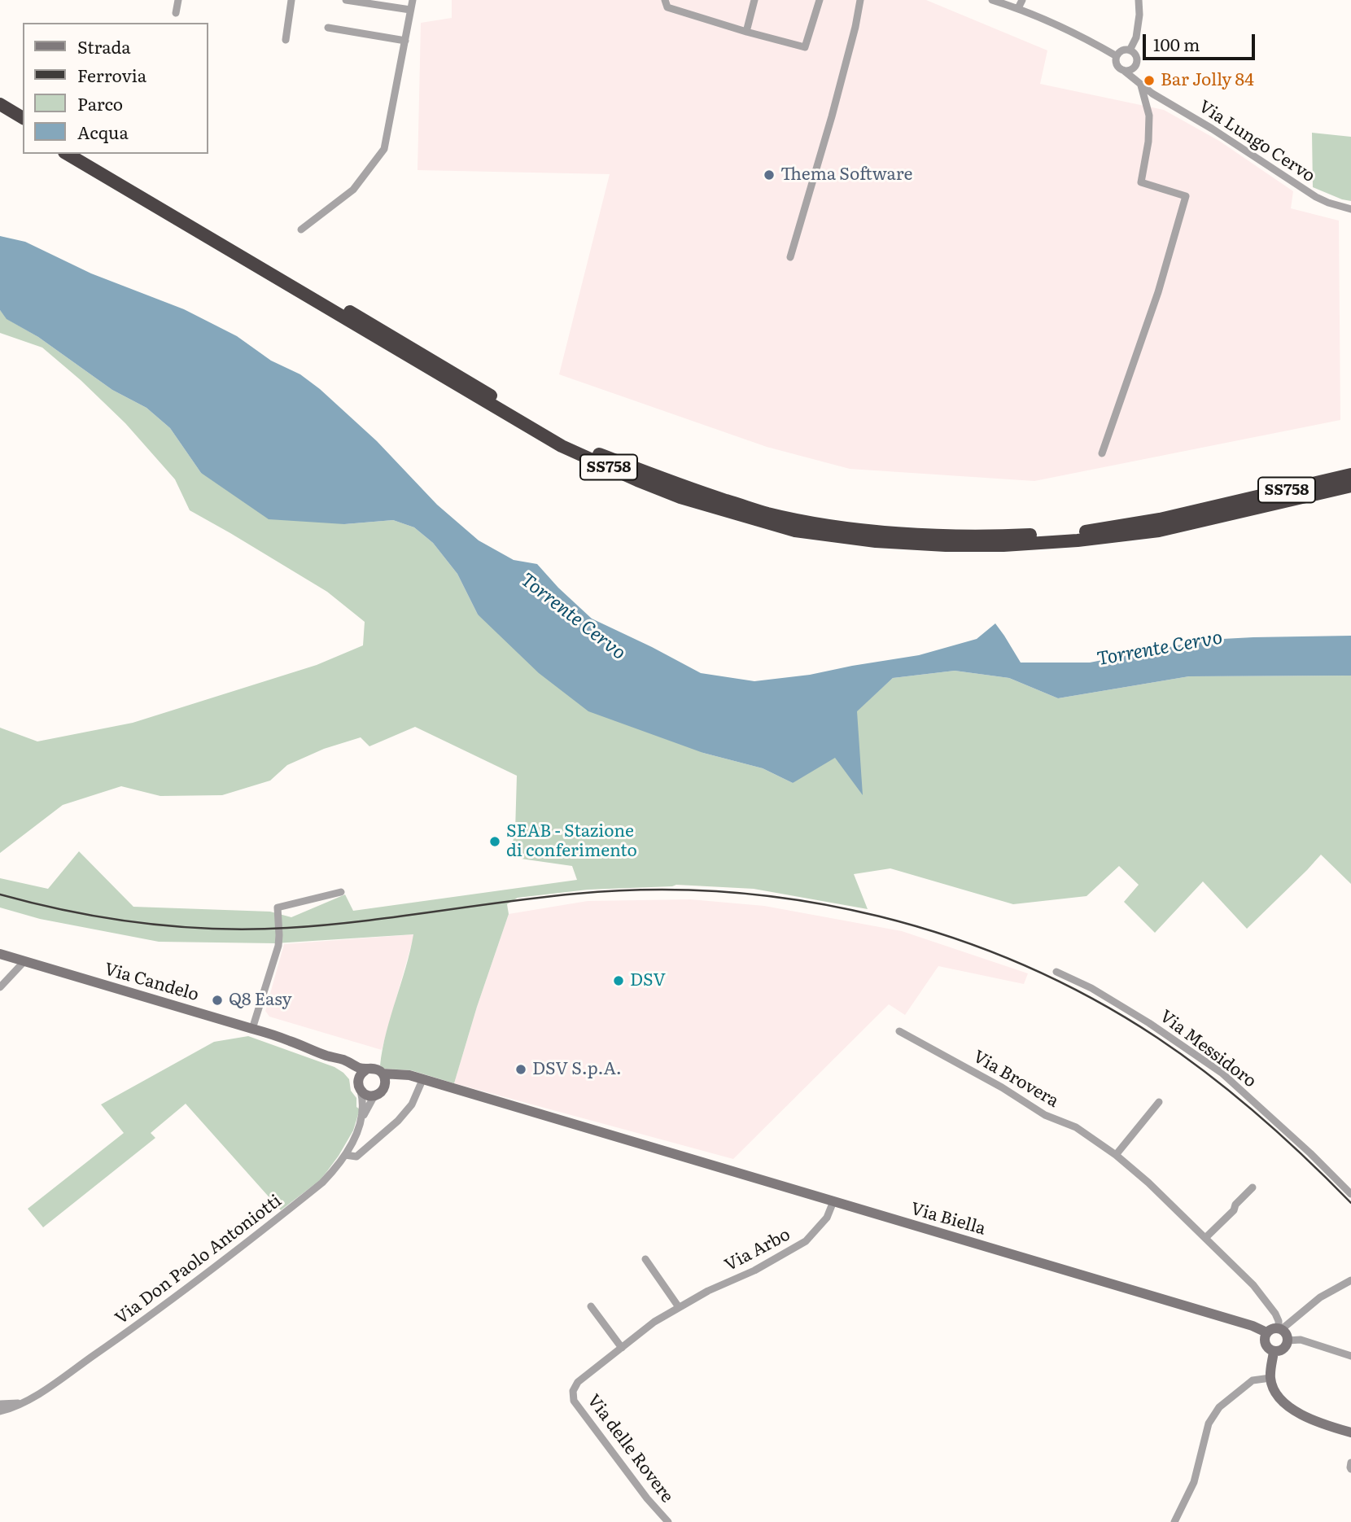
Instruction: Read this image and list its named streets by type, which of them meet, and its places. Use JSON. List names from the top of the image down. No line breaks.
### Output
{"streets":{"highway":["SS758"],"street":["Via Lungo Cervo","Via Candelo","Via Messidoro","Via Brovera","Via Biella","Via Arbo","Via Don Paolo Antoniotti","Via delle Rovere"]},"crossings":[["Via Candelo","Via Don Paolo Antoniotti"],["Via Brovera","Via Biella"],["Via Biella","Via Arbo"],["Via Arbo","Via delle Rovere"]],"water":["Torrente Cervo"],"places":["Bar Jolly 84","Thema Software","SEAB - Stazione di conferimento","DSV","Q8 Easy","DSV S.p.A."],"legend":["Strada","Ferrovia","Parco","Acqua"],"scale_bar":"100 m"}
